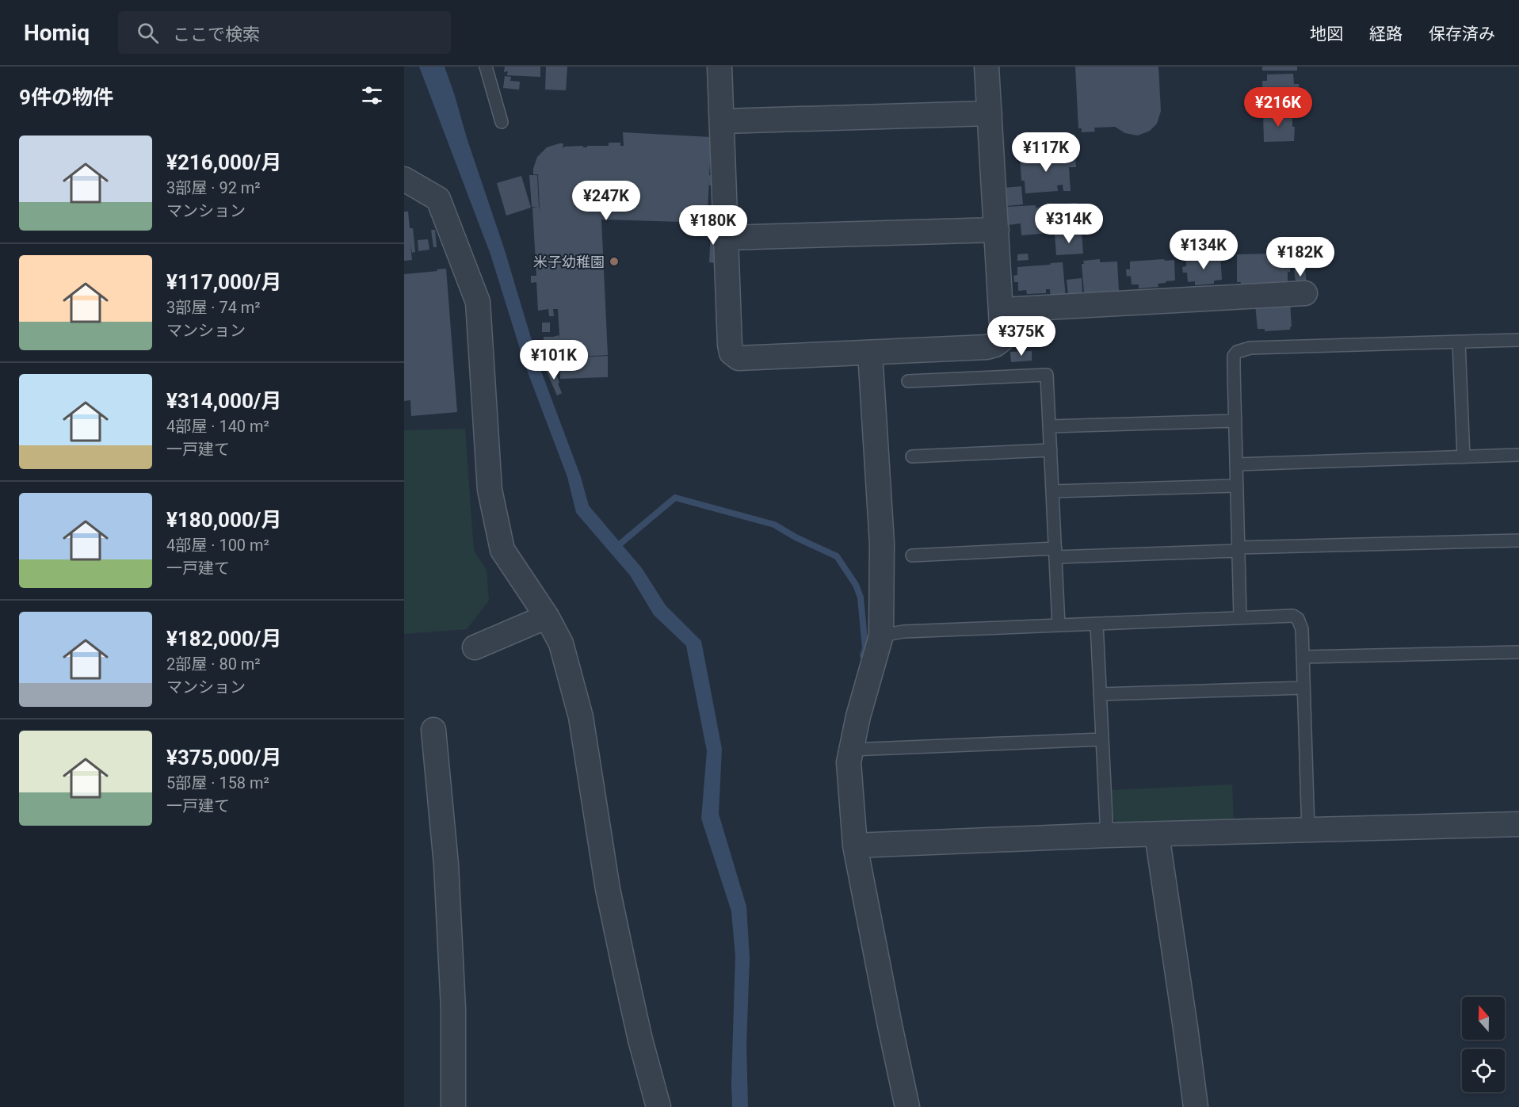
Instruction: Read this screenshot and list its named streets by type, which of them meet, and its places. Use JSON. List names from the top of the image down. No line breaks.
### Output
{"places":["米子幼稚園"],"north":"top","page":{"header":"Homiq","search":"ここで検索","nav":["地図","経路","保存済み"],"heading":"9件の物件","price":["¥216K","¥117K","¥247K","¥314K","¥180K","¥134K","¥182K","¥375K","¥101K"],"list":[{"name":"¥216,000/月","note":"3部屋 · 92 m² · マンション"},{"name":"¥117,000/月","note":"3部屋 · 74 m² · マンション"},{"name":"¥314,000/月","note":"4部屋 · 140 m² · 一戸建て"},{"name":"¥180,000/月","note":"4部屋 · 100 m² · 一戸建て"},{"name":"¥182,000/月","note":"2部屋 · 80 m² · マンション"},{"name":"¥375,000/月","note":"5部屋 · 158 m² · 一戸建て"}]}}
